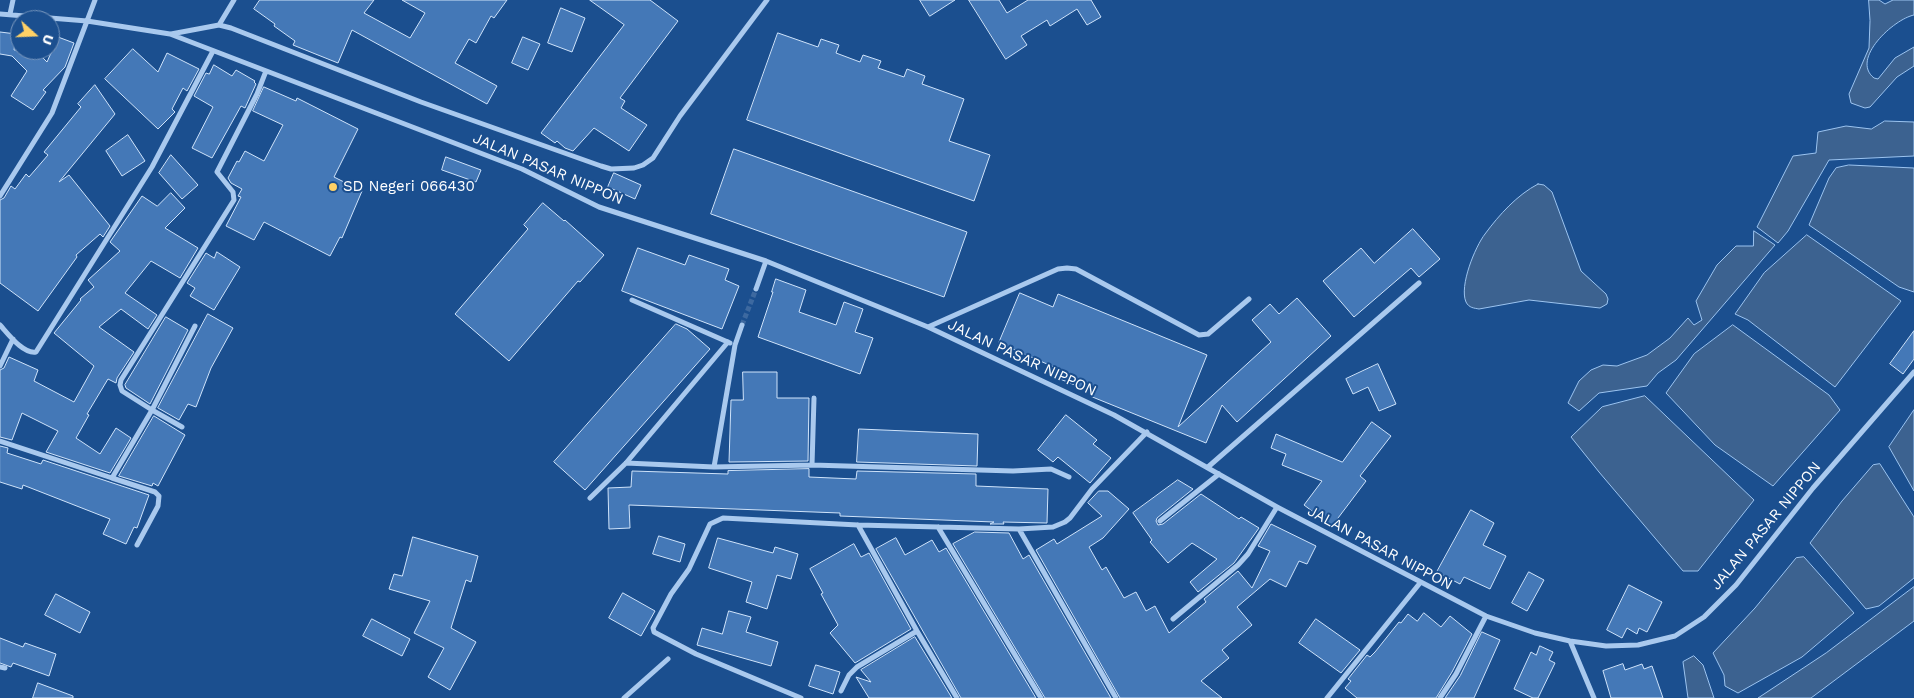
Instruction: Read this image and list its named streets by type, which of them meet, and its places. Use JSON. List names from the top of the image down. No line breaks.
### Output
{"streets":{"street":["JALAN PASAR NIPPON"]},"places":["SD Negeri 066430"],"north":"right"}
